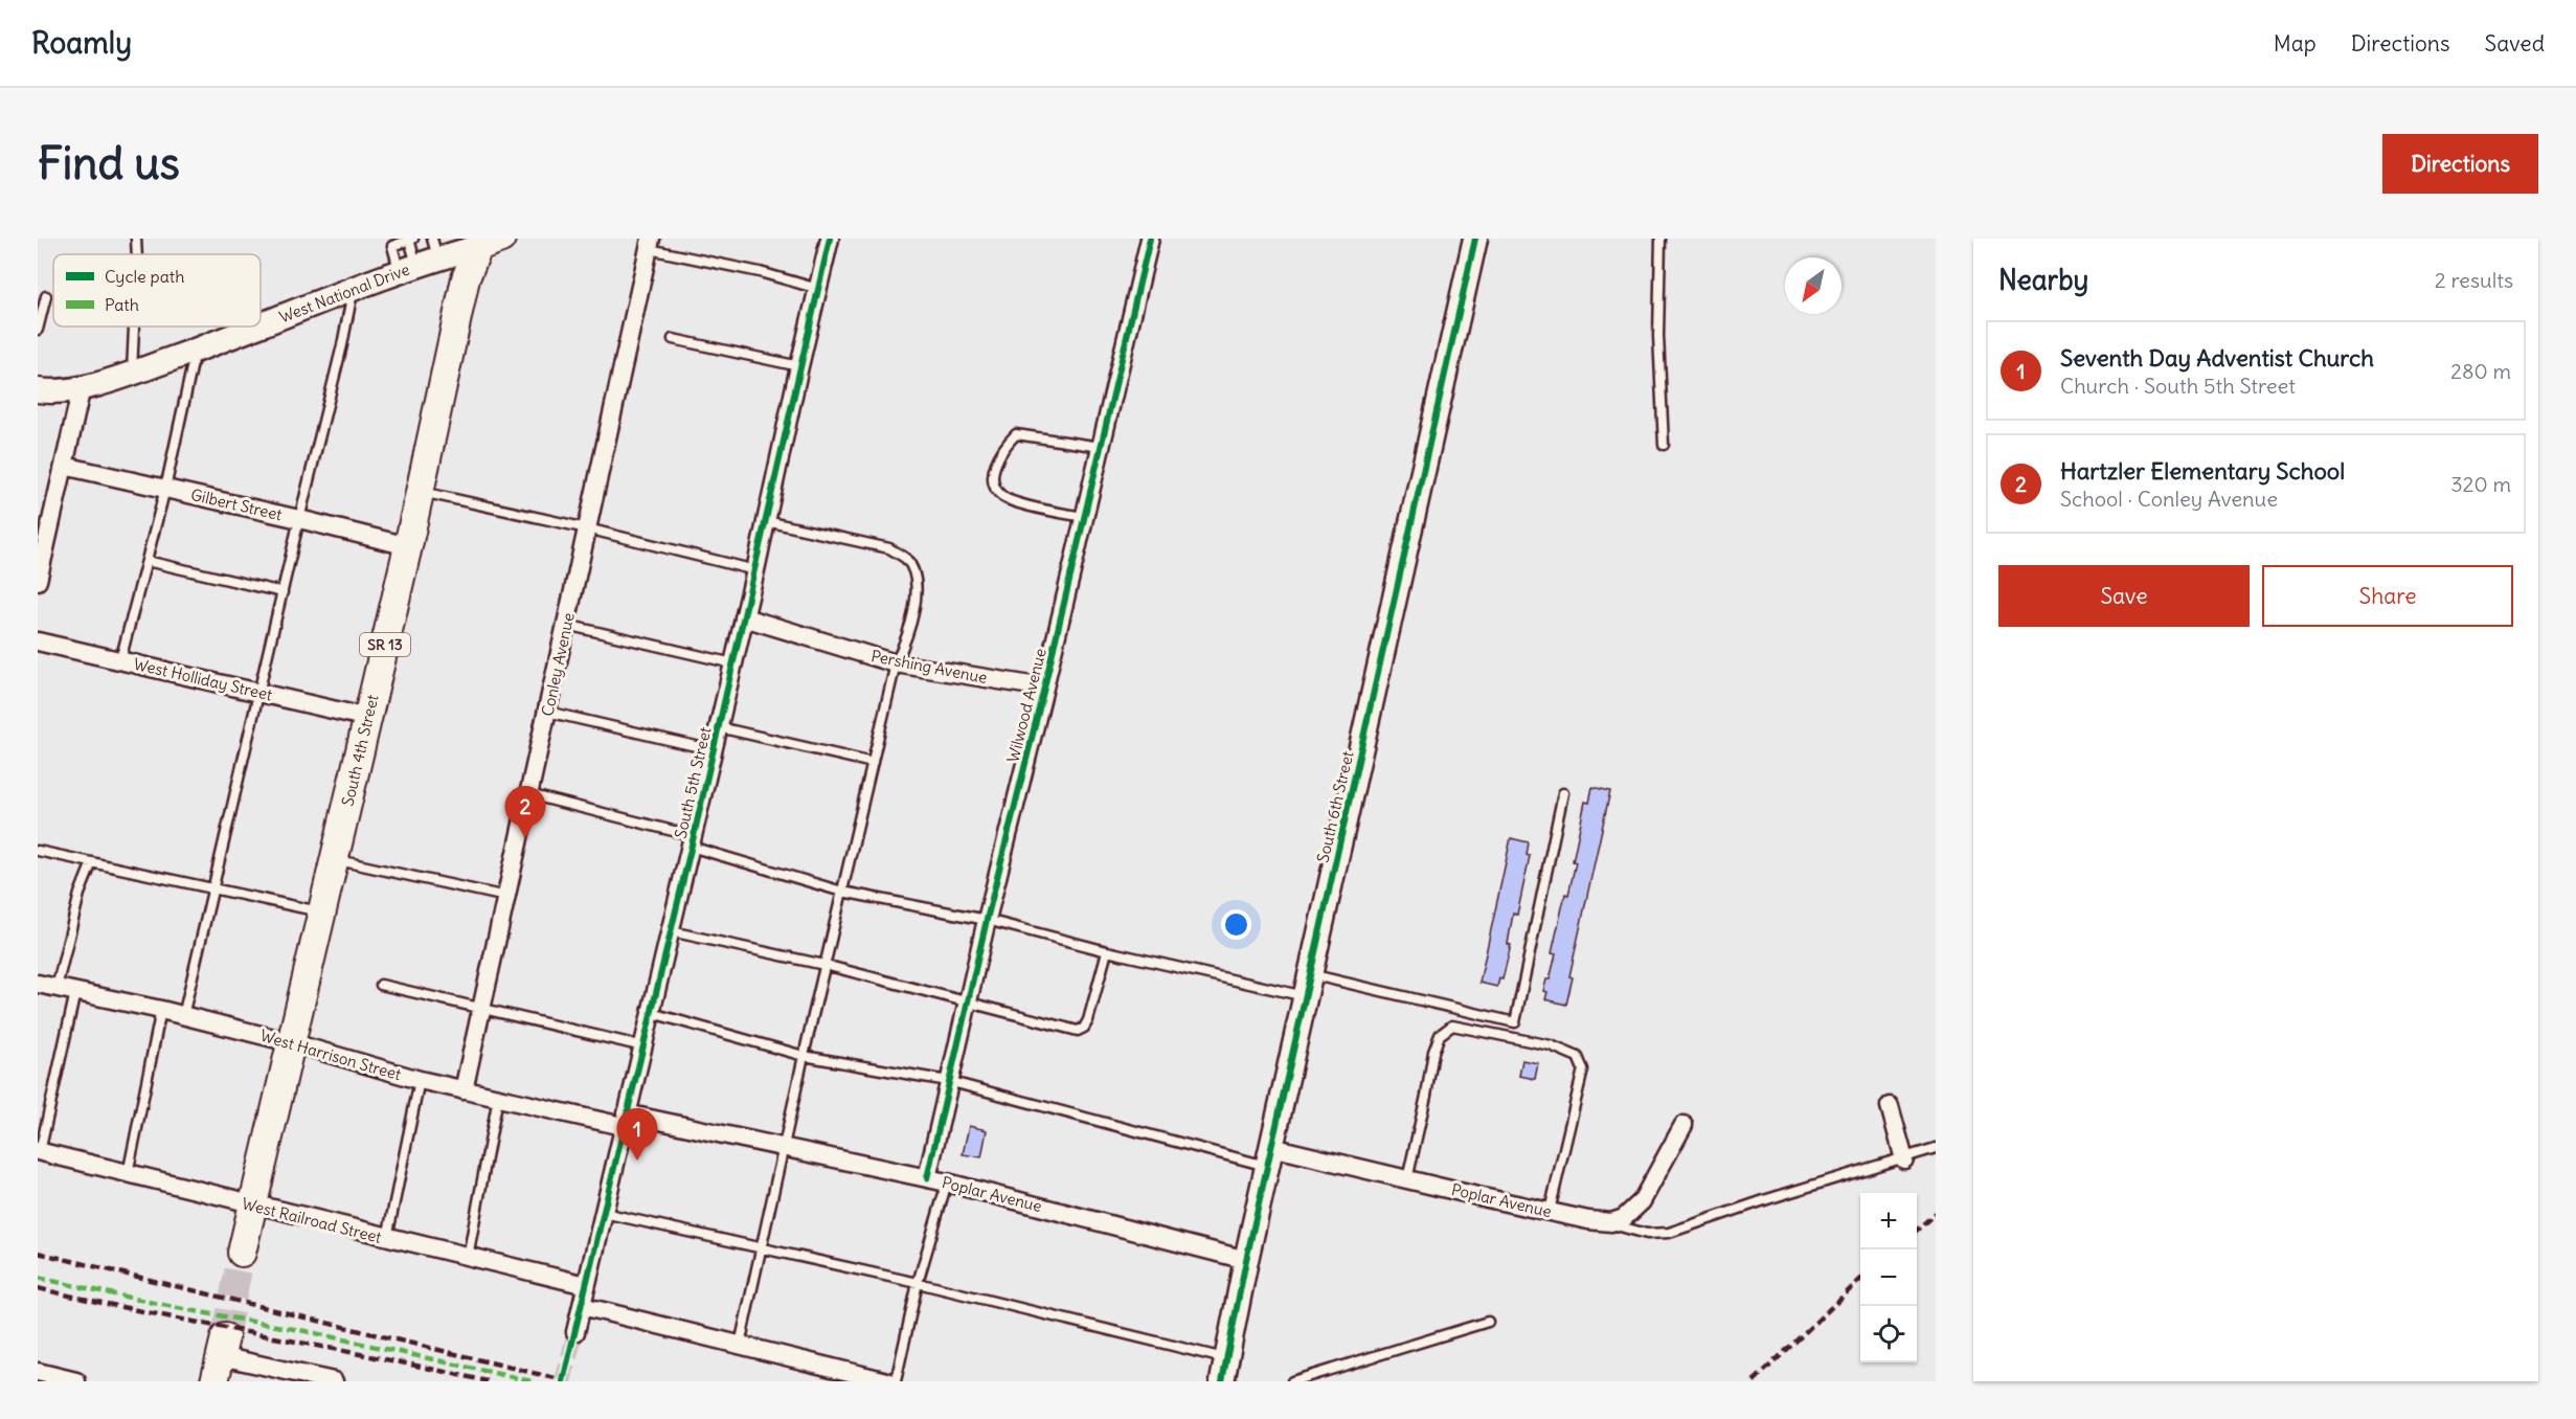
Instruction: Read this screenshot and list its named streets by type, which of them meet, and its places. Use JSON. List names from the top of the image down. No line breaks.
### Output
{"streets":{"main road":["SR 13","South 4th Street"],"street":["West National Drive","Gilbert Street","Conley Avenue","Pershing Avenue","West Holliday Street","Wilwood Avenue","South 5th Street","South 6th Street","West Harrison Street","Poplar Avenue","West Railroad Street"]},"crossings":[["West National Drive","South 4th Street"],["Gilbert Street","South 4th Street"],["Conley Avenue","West Harrison Street"],["Pershing Avenue","Wilwood Avenue"],["Pershing Avenue","South 5th Street"],["West Holliday Street","South 4th Street"],["Wilwood Avenue","Poplar Avenue"],["South 4th Street","West Harrison Street"],["South 4th Street","West Railroad Street"],["South 5th Street","West Harrison Street"],["South 5th Street","Poplar Avenue"],["South 5th Street","West Railroad Street"],["South 6th Street","Poplar Avenue"],["West Harrison Street","Poplar Avenue"]],"legend":["Cycle path","Path"],"north":"bottom left","page":{"header":"Roamly","nav":["Map","Directions","Saved"],"buttons":["Directions",["Save","Share"]],"title":"Find us","heading":["Nearby","2 results"],"list":[{"mark":"1","name":"Seventh Day Adventist Church","note":"Church · South 5th Street","value":"280 m"},{"mark":"2","name":"Hartzler Elementary School","note":"School · Conley Avenue","value":"320 m"}],"pins":["2","1"],"map_buttons":["+","−"]}}
